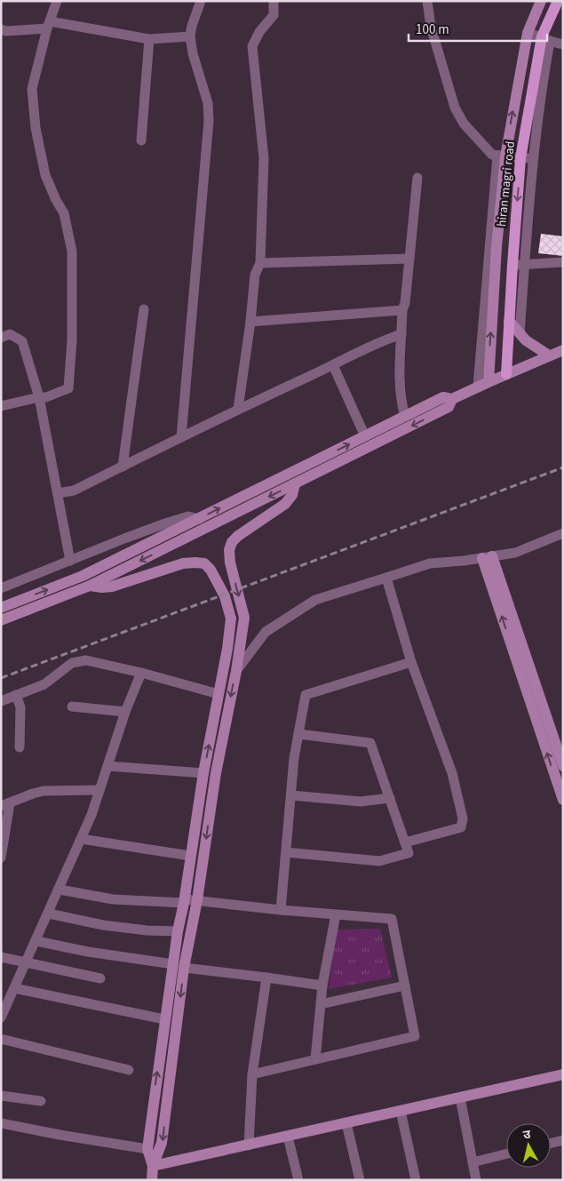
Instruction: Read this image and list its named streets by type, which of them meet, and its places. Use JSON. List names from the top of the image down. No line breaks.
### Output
{"streets":{"main road":["hiran magri road"]},"scale_bar":"100 m","north":"top"}
